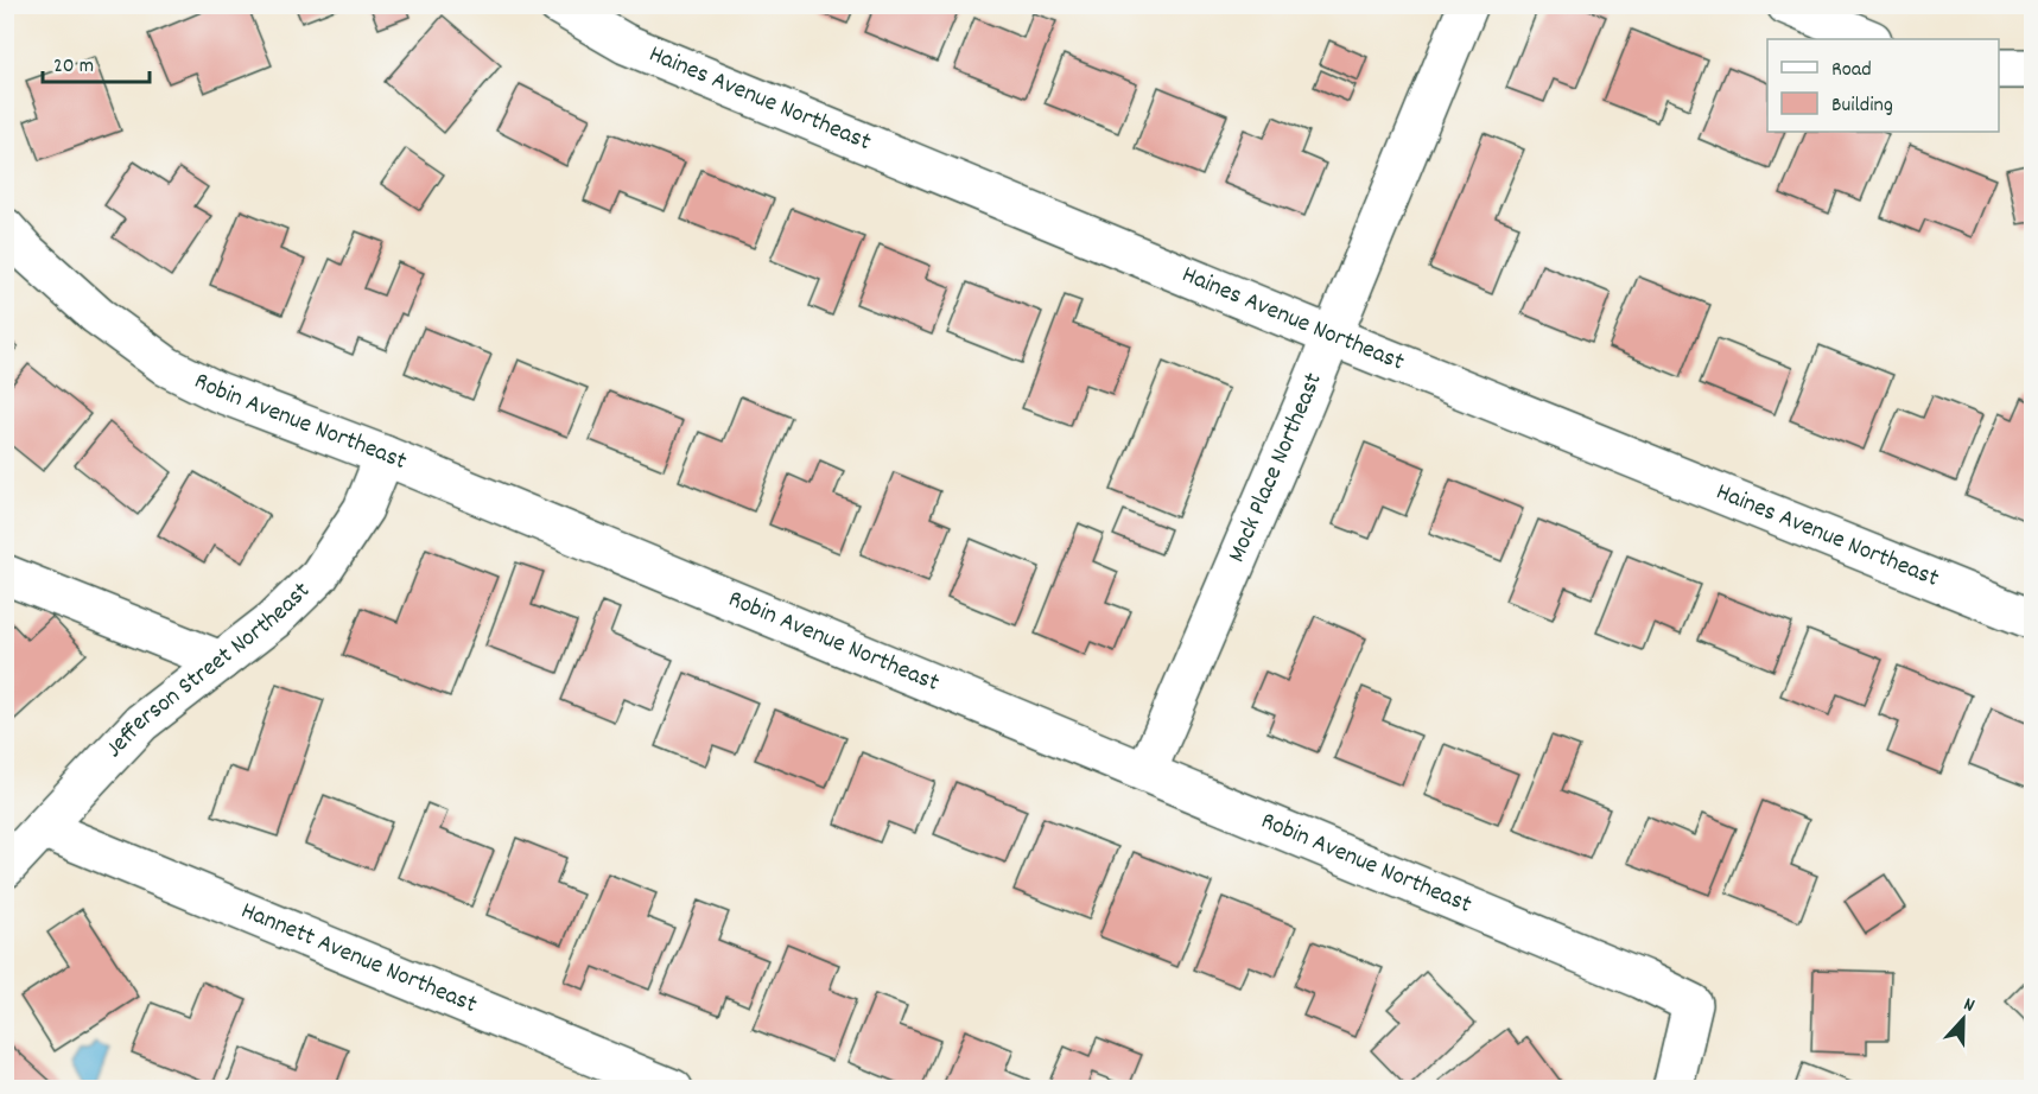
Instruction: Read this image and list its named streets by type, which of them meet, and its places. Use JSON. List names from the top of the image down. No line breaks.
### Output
{"streets":{"street":["Haines Avenue Northeast","Robin Avenue Northeast","Mock Place Northeast","Jefferson Street Northeast","Hannett Avenue Northeast"]},"crossings":[["Haines Avenue Northeast","Mock Place Northeast"],["Robin Avenue Northeast","Mock Place Northeast"],["Robin Avenue Northeast","Jefferson Street Northeast"],["Jefferson Street Northeast","Hannett Avenue Northeast"]],"legend":["Road","Building"],"scale_bar":"20 m","north":"top"}
